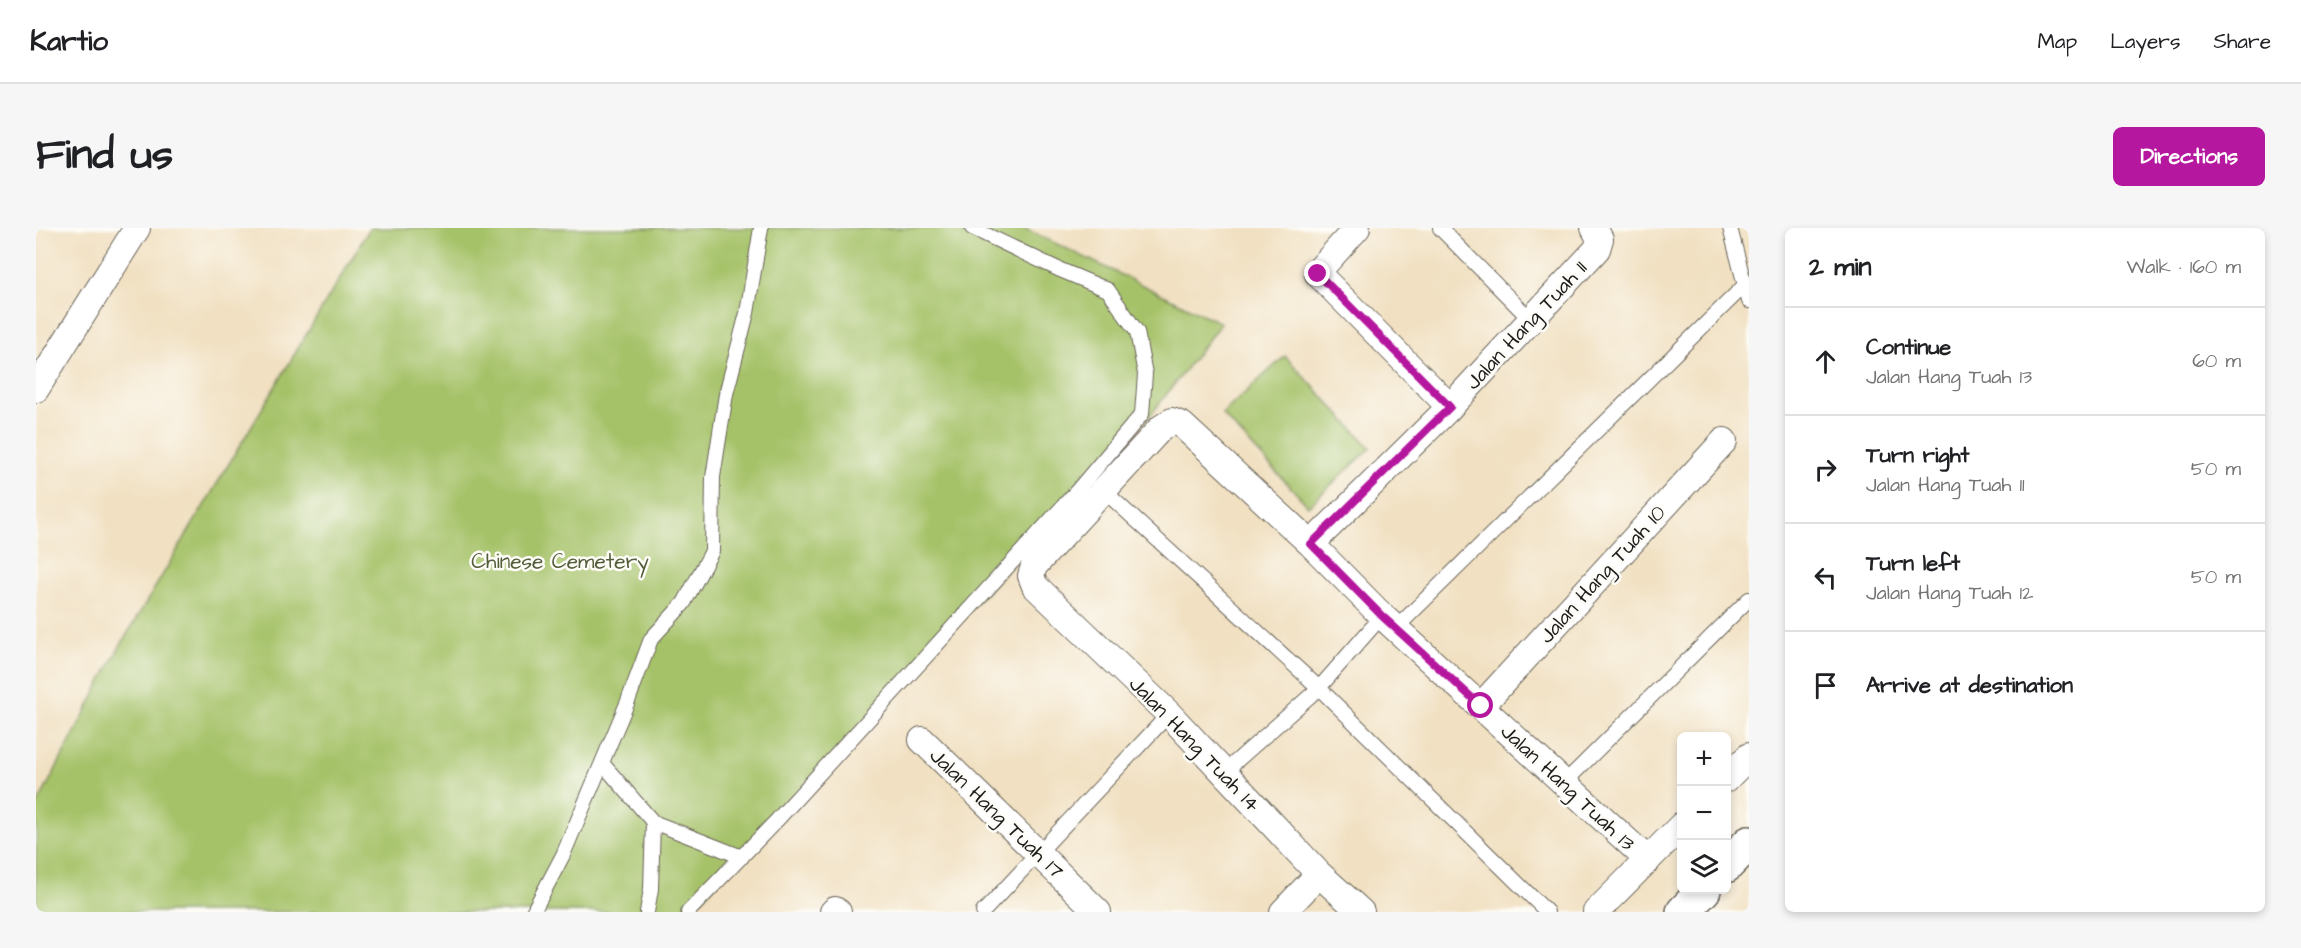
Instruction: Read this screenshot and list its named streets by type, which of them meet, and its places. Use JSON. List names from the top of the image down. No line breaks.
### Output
{"streets":{"street":["Jalan Hang Tuah 11","Jalan Hang Tuah 10","Jalan Hang Tuah 14","Jalan Hang Tuah 13","Jalan Hang Tuah 17"]},"crossings":[["Jalan Hang Tuah 11","Jalan Hang Tuah 13"],["Jalan Hang Tuah 10","Jalan Hang Tuah 13"],["Jalan Hang Tuah 14","Jalan Hang Tuah 13"]],"parks":["Chinese Cemetery"],"page":{"header":"Kartio","nav":["Map","Layers","Share"],"title":"Find us","buttons":"Directions","heading":["2 min","Walk · 160 m"],"list":[["Continue","Jalan Hang Tuah 13","60 m"],["Turn right","Jalan Hang Tuah 11","50 m"],["Turn left","Jalan Hang Tuah 12","50 m"],"Arrive at destination"],"map_buttons":["+","−"]}}
